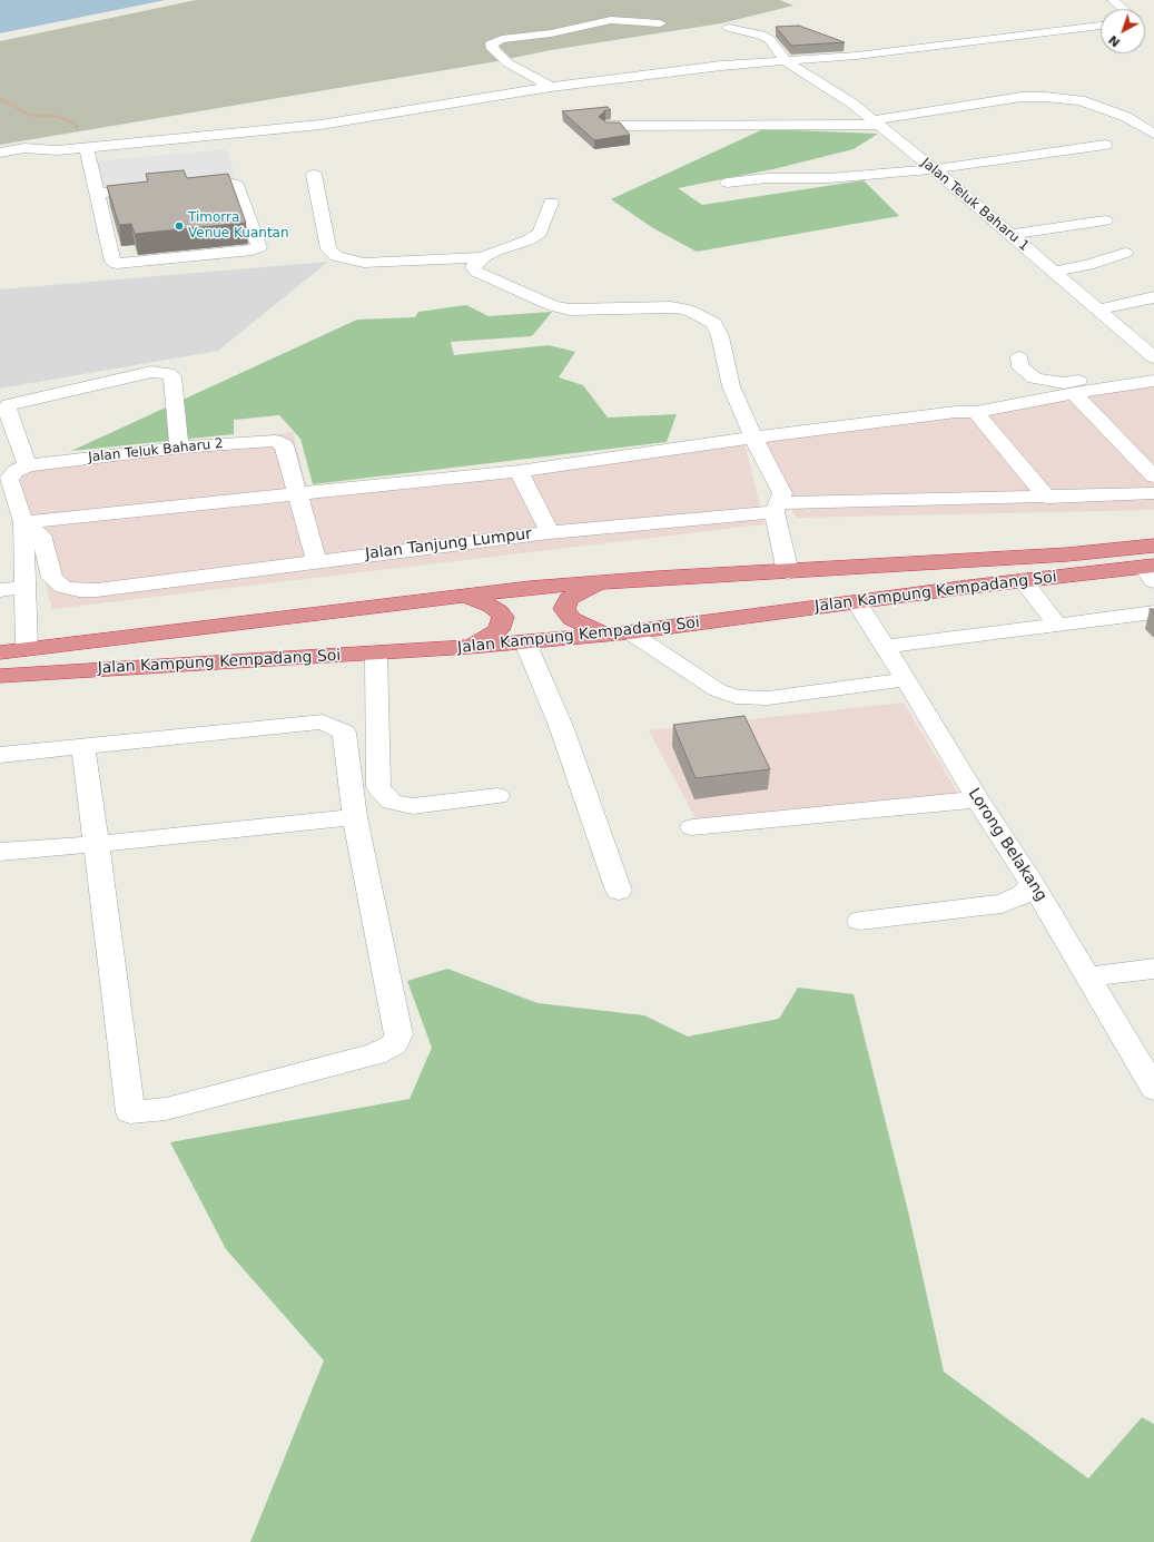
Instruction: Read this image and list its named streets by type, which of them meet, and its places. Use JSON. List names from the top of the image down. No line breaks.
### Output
{"streets":{"highway":["Jalan Kampung Kempadang Soi"],"street":["Jalan Teluk Baharu 1","Jalan Teluk Baharu 2","Jalan Tanjung Lumpur","Lorong Belakang"]},"crossings":[["Jalan Kampung Kempadang Soi","Lorong Belakang"]],"places":["Timorra Venue Kuantan"],"north":"bottom left"}
